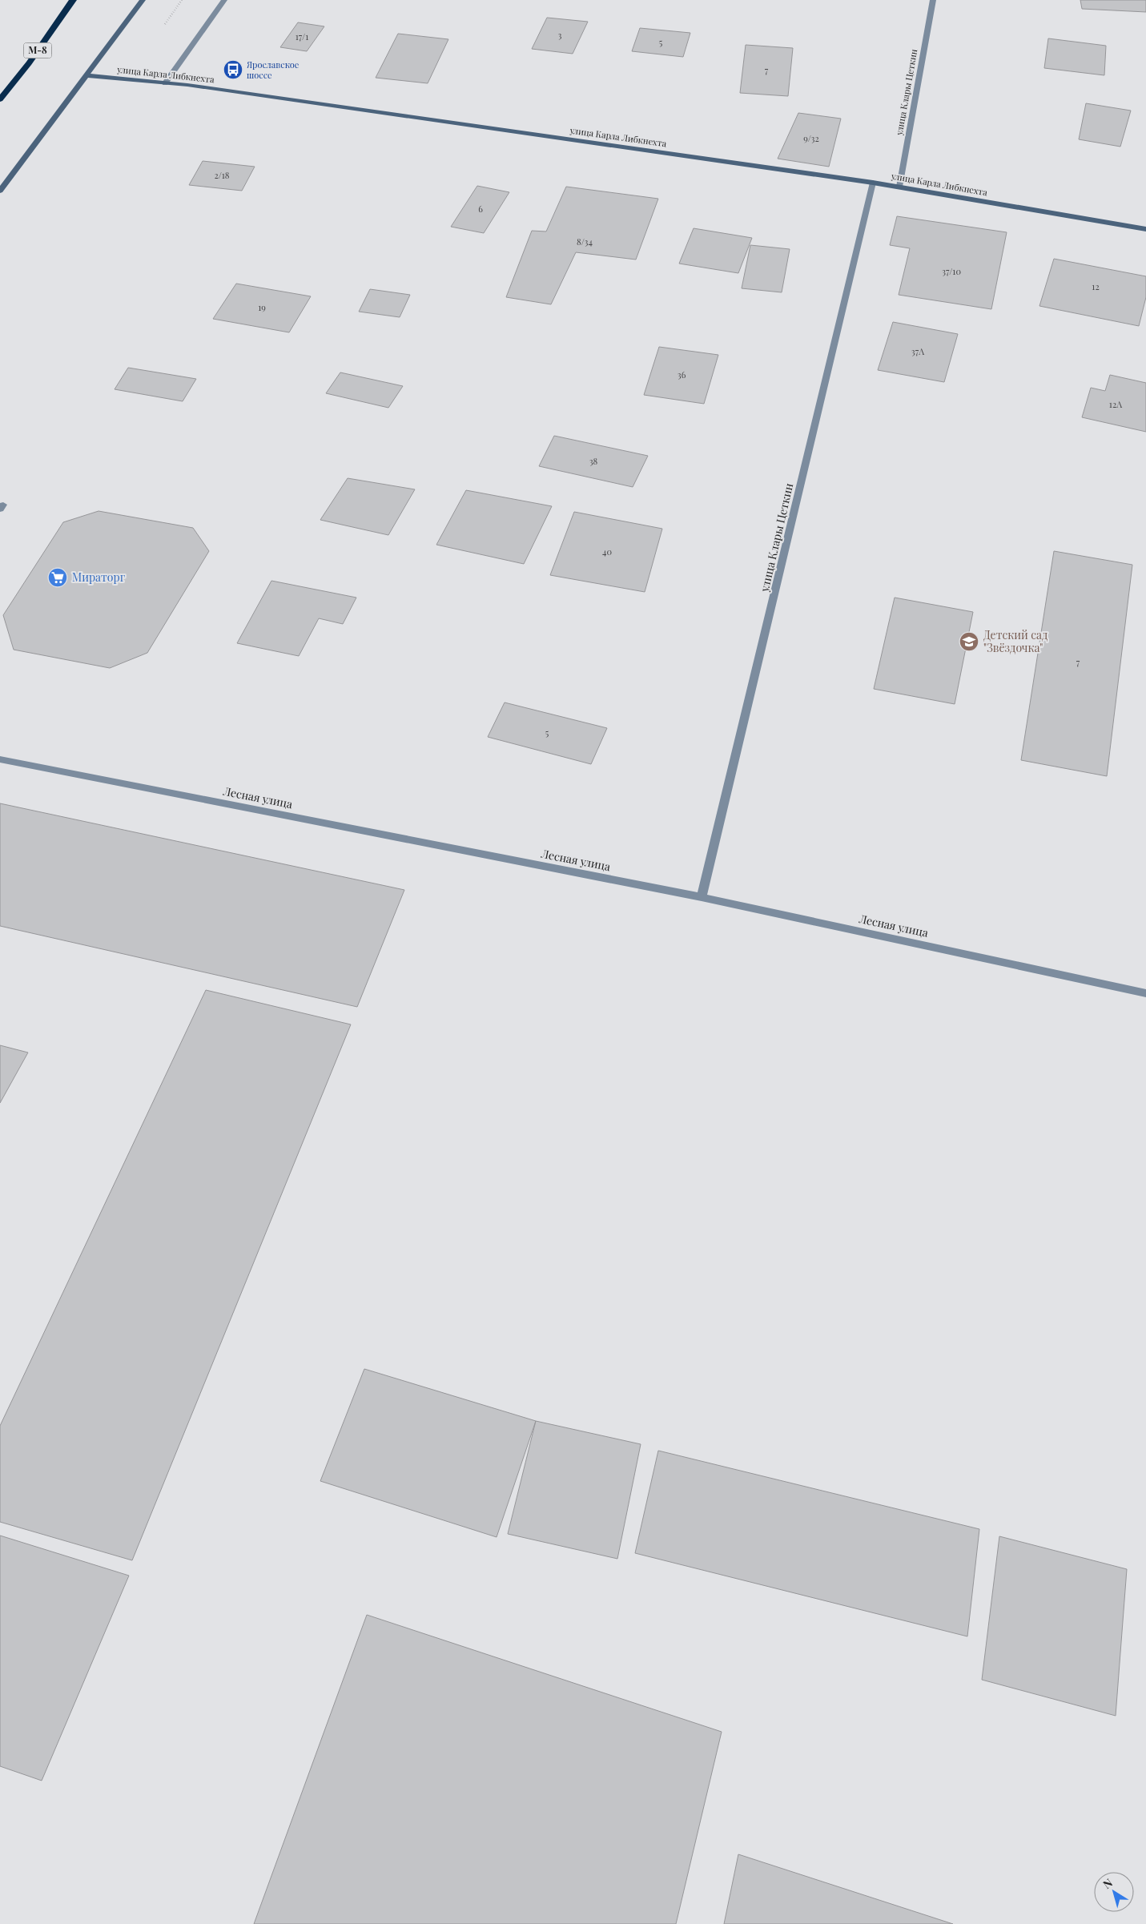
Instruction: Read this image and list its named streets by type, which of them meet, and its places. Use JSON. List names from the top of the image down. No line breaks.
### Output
{"streets":{"highway":["М-8"],"street":["улица Карла Либкнехта","улица Клары Цеткин","Лесная улица"]},"crossings":[["улица Карла Либкнехта","улица Клары Цеткин"],["улица Клары Цеткин","Лесная улица"]],"places":{"bus stop":["Ярославское шоссе"],"supermarket":["Мираторг"],"school or university":["Детский сад \"Звёздочка\""]},"house_numbers":["3","17/1","5","7","9/32","2/18","6","8/34","37/10","12","19","37А","36","12А","38","40","7","5"],"north":"top left"}
